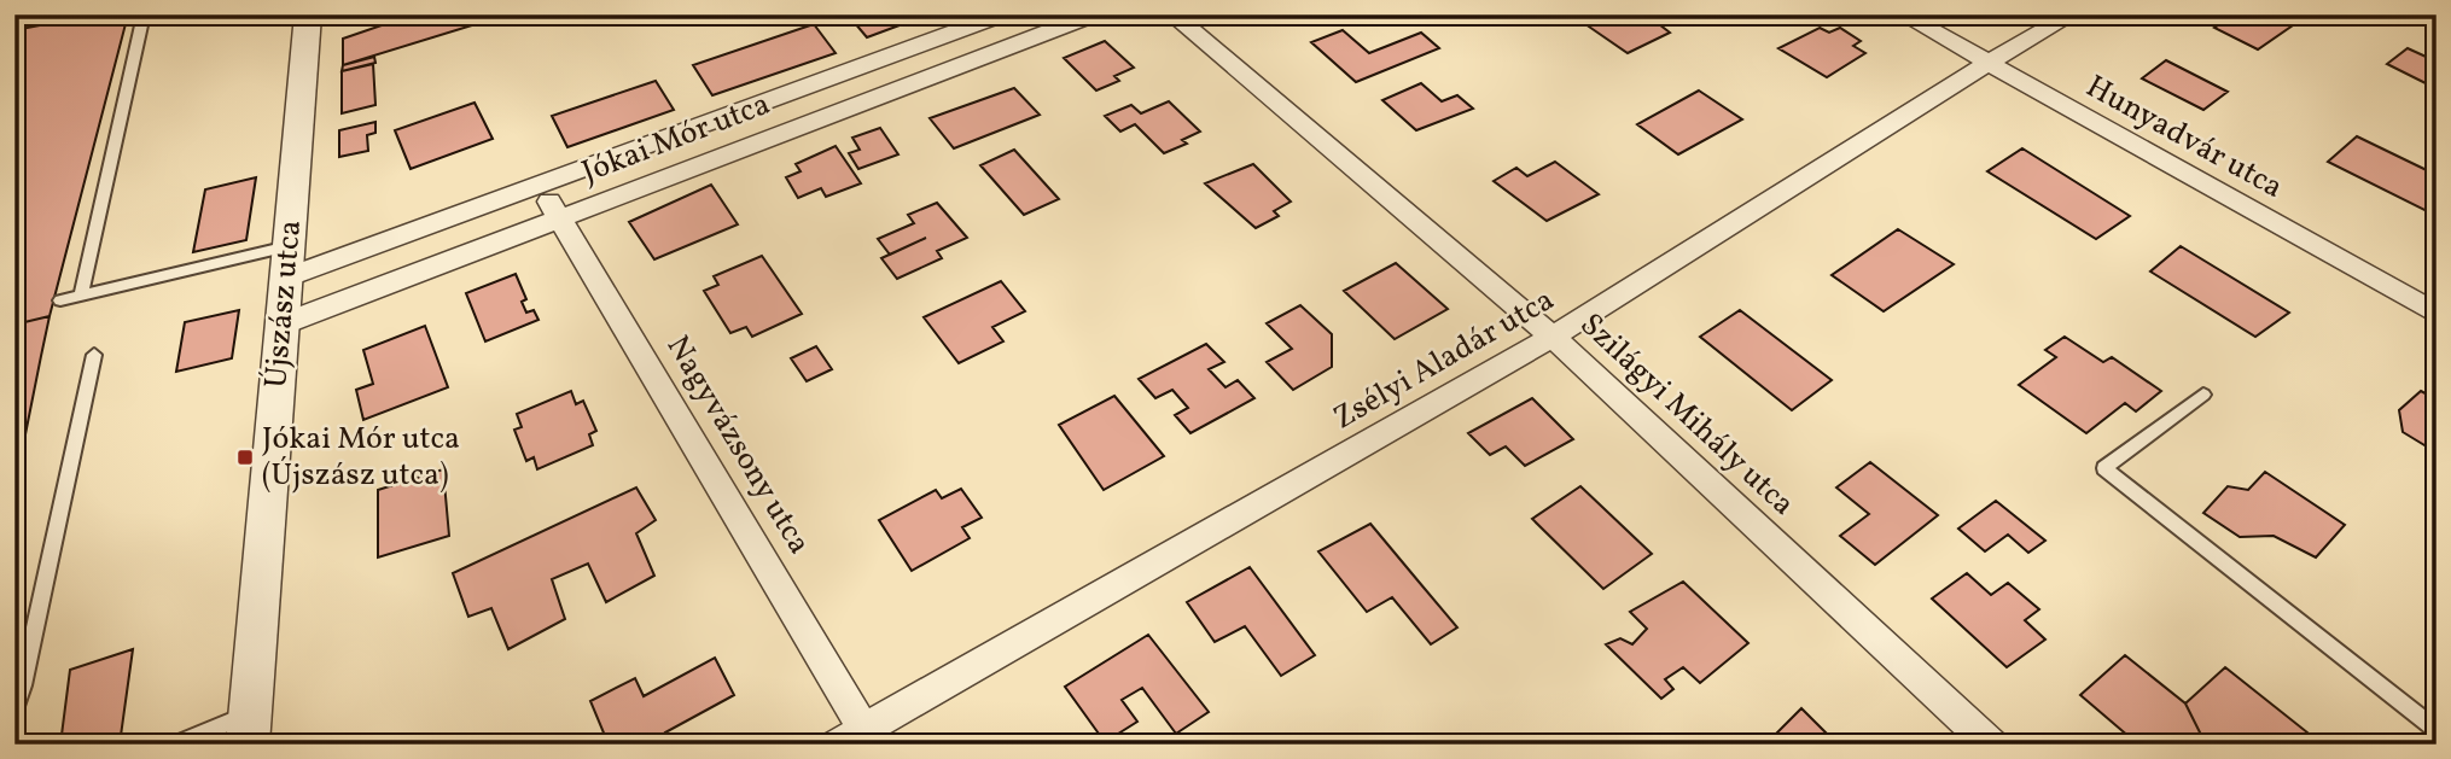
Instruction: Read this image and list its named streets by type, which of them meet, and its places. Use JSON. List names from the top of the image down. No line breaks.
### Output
{"streets":{"street":["Hunyadvár utca","Jókai Mór utca","Újszász utca","Zsélyi Aladár utca","Szilágyi Mihály utca","Nagyvázsony utca"]},"crossings":[["Hunyadvár utca","Zsélyi Aladár utca"],["Jókai Mór utca","Újszász utca"],["Jókai Mór utca","Nagyvázsony utca"],["Zsélyi Aladár utca","Szilágyi Mihály utca"],["Zsélyi Aladár utca","Nagyvázsony utca"]],"places":{"transit":["Jókai Mór utca (Újszász utca)"]}}
